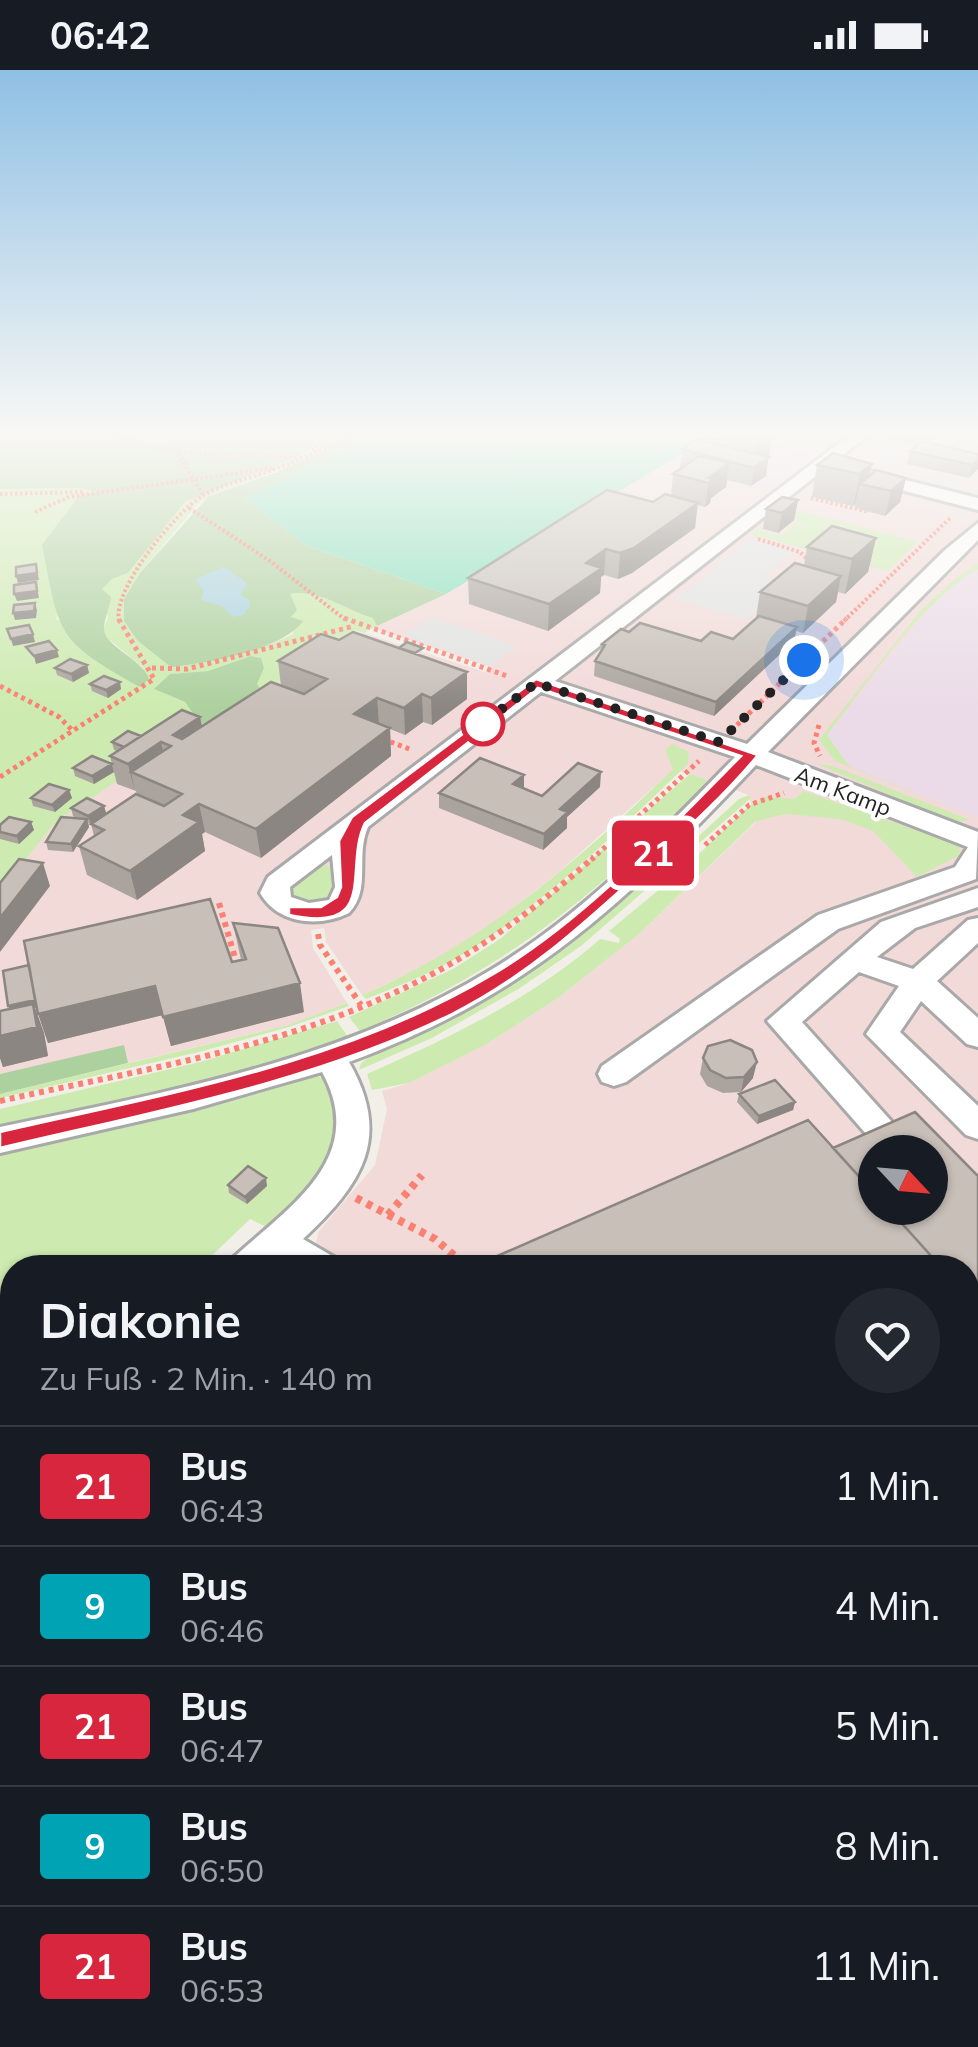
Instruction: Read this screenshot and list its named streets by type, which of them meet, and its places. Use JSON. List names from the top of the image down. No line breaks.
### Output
{"streets":{"street":["Am Kamp"]},"lines":["bus line 21"],"north":"bottom right","page":{"status":"06:42","on_map":"21","heading":["Diakonie","Zu Fuß · 2 Min. · 140 m"],"list":[{"mark":"21","name":"Bus","note":"06:43","value":"1 Min."},{"mark":"9","name":"Bus","note":"06:46","value":"4 Min."},{"mark":"21","name":"Bus","note":"06:47","value":"5 Min."},{"mark":"9","name":"Bus","note":"06:50","value":"8 Min."},{"mark":"21","name":"Bus","note":"06:53","value":"11 Min."}]}}
